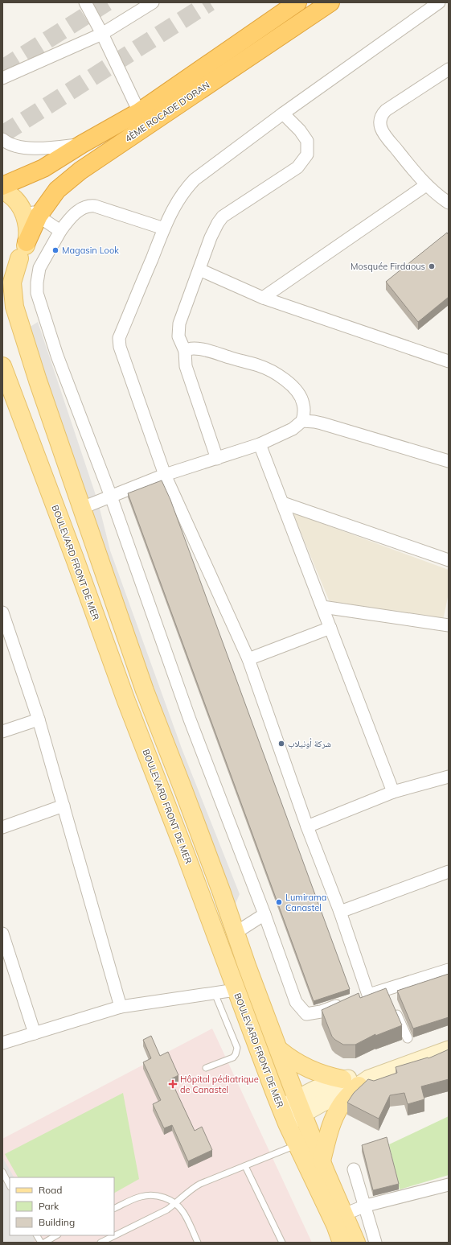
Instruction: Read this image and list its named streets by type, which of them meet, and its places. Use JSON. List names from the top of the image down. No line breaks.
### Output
{"streets":{"highway":["4ÈME ROCADE D'ORAN"],"main road":["BOULEVARD FRONT DE MER"]},"places":{"other":["Magasin Look","Mosquée Firdaous","شركة أونيلاب","Lumirama Canastel"],"health":["Hôpital pédiatrique de Canastel"]},"legend":["Road","Park","Building"]}
